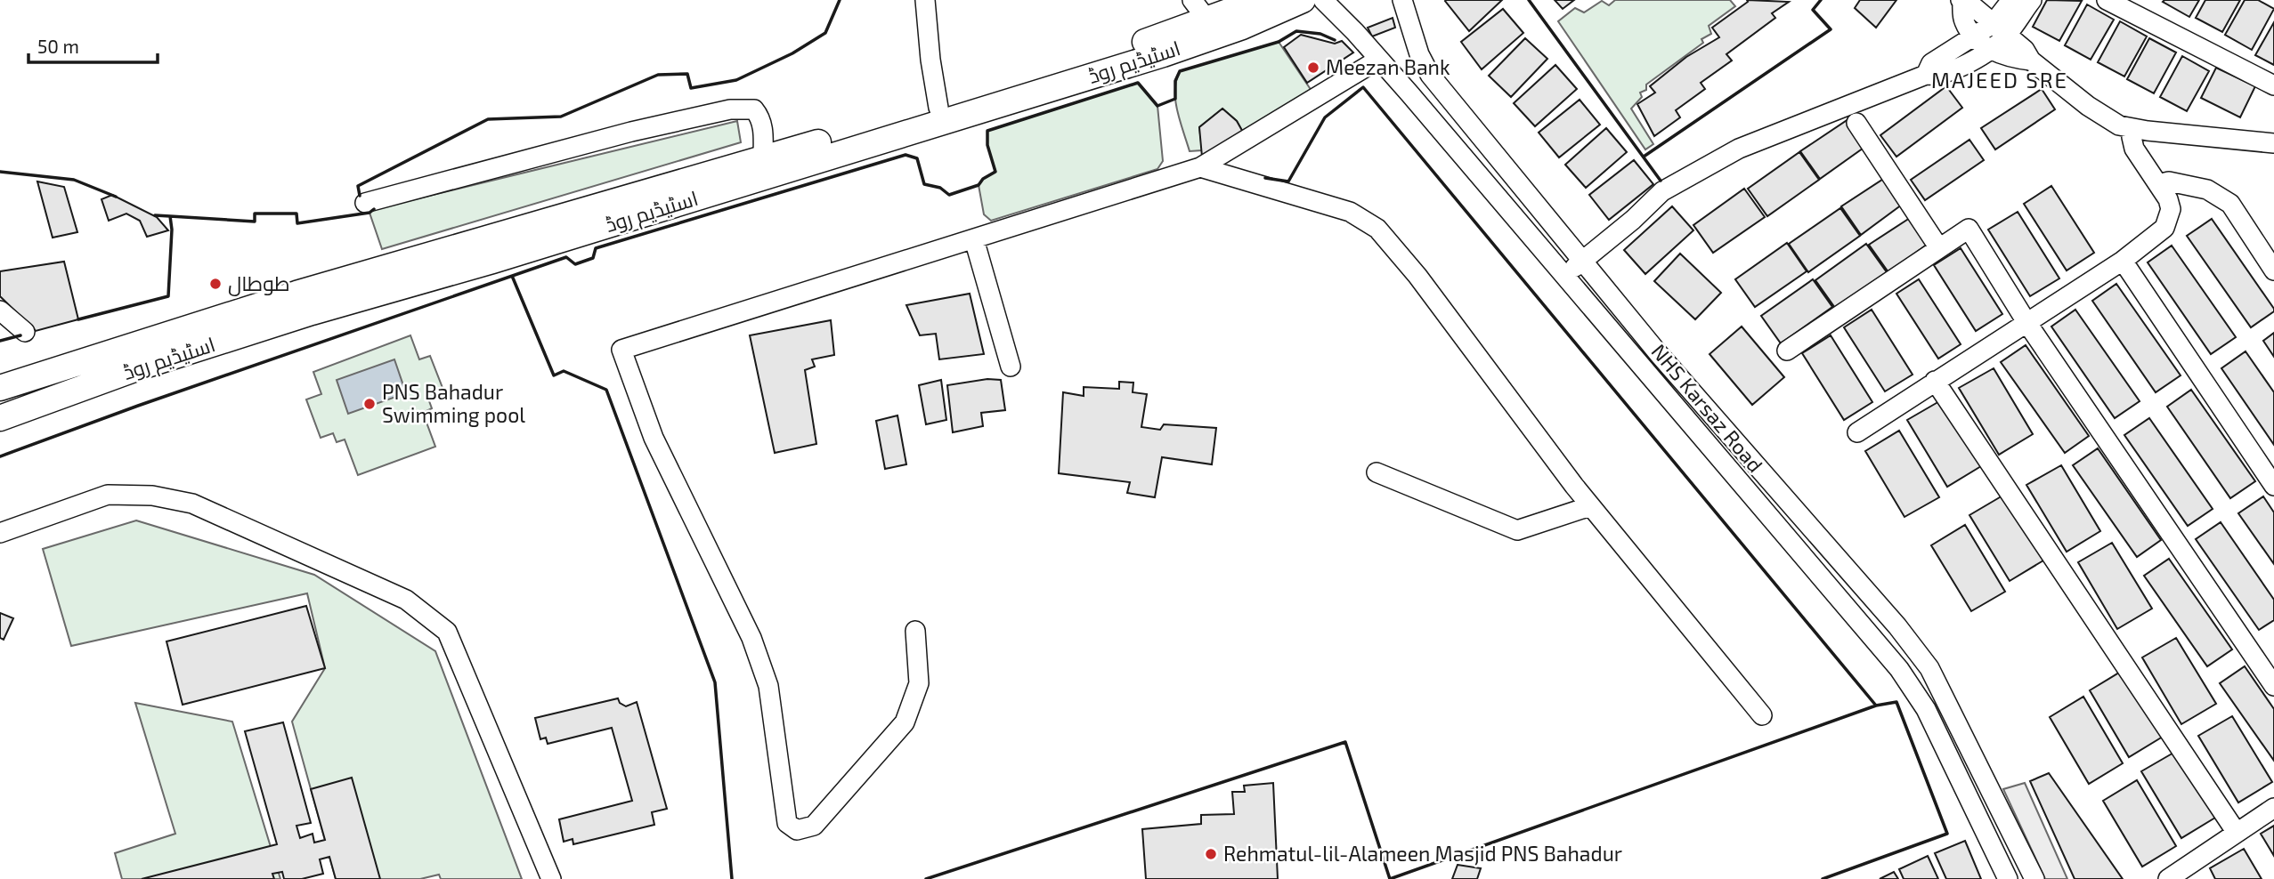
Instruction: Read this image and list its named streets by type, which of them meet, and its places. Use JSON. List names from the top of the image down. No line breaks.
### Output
{"streets":{"main road":["اسٹیڈیم روڈ"],"street":["NHS Karsaz Road"]},"districts":["MAJEED SRE"],"places":["Meezan Bank","طوطال","PNS Bahadur Swimming pool","Rehmatul-lil-Alameen Masjid PNS Bahadur"],"scale_bar":"50 m"}
